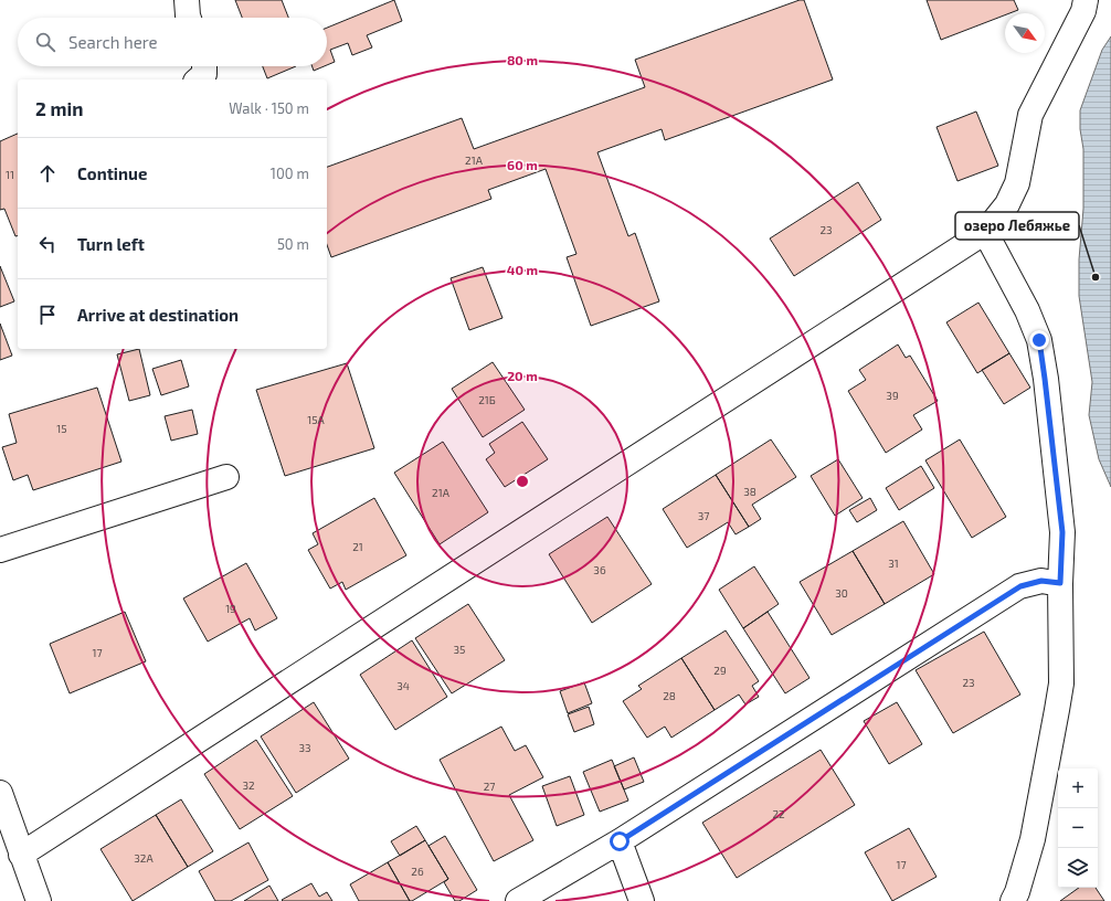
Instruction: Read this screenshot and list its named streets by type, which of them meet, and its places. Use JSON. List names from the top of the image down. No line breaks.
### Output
{"places":["озеро Лебяжье"],"house_numbers":["21А","11","23","39","21Б","15А","15","38","21А","37","21","31","36","30","19","35","17","29","23","34","28","33","32","27","22","32А","17","26"],"north":"bottom right","page":{"search":"Search here","heading":["2 min","Walk · 150 m"],"list":[["Continue","100 m"],["Turn left","50 m"],"Arrive at destination"],"map_buttons":["+","−"]},"rings":["80 m","60 m","40 m","20 m"]}
